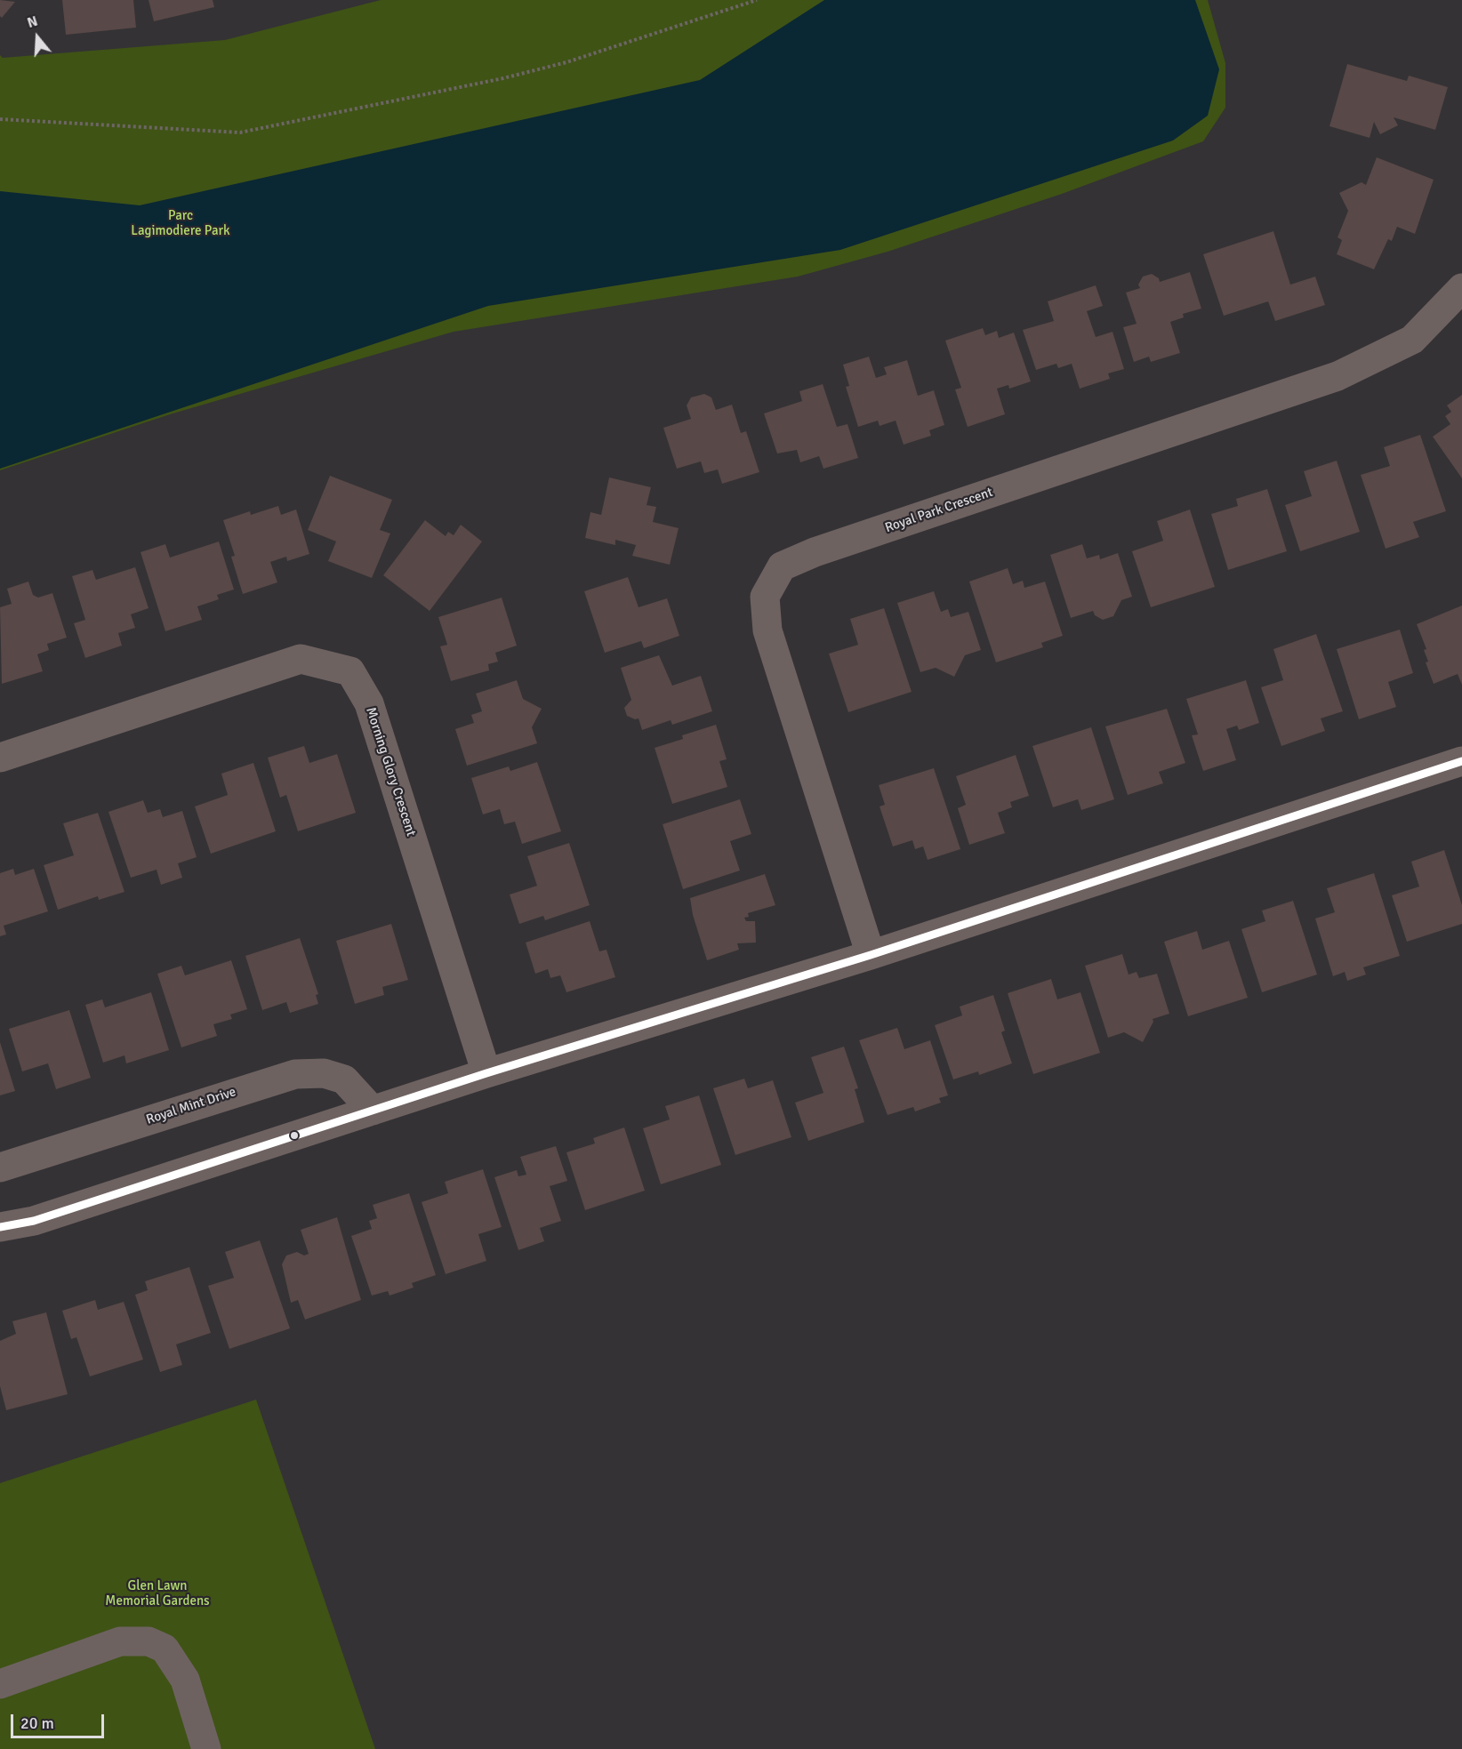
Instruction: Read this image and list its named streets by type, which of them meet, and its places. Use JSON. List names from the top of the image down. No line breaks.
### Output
{"streets":{"street":["Royal Park Crescent","Morning Glory Crescent","Royal Mint Drive"]},"parks":["Parc Lagimodiere Park","Glen Lawn Memorial Gardens"],"scale_bar":"20 m","north":"top"}
